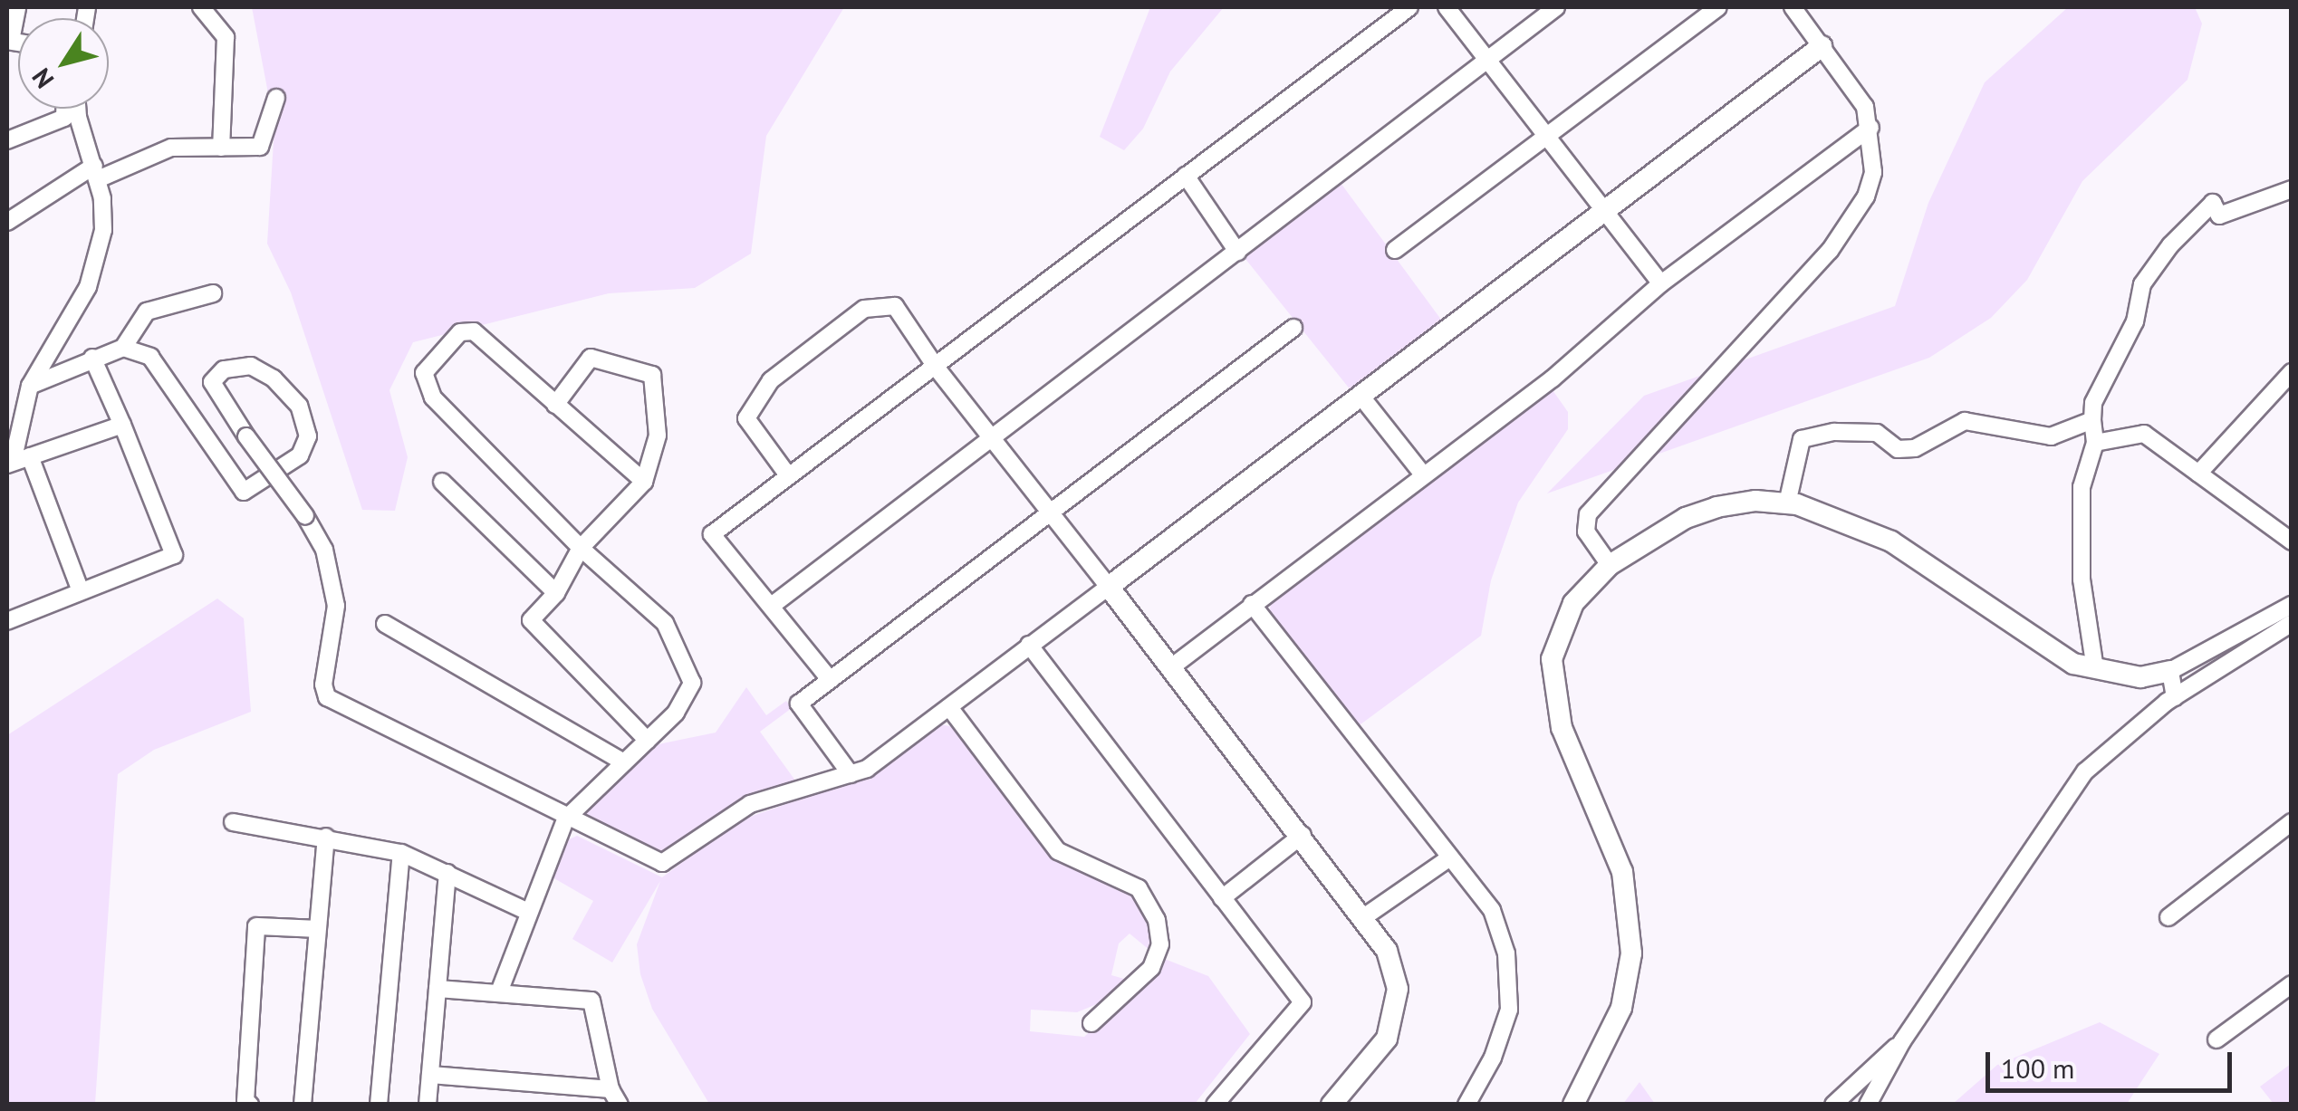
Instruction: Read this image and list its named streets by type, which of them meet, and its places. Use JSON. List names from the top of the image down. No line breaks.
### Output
{"scale_bar":"100 m","north":"bottom left"}
